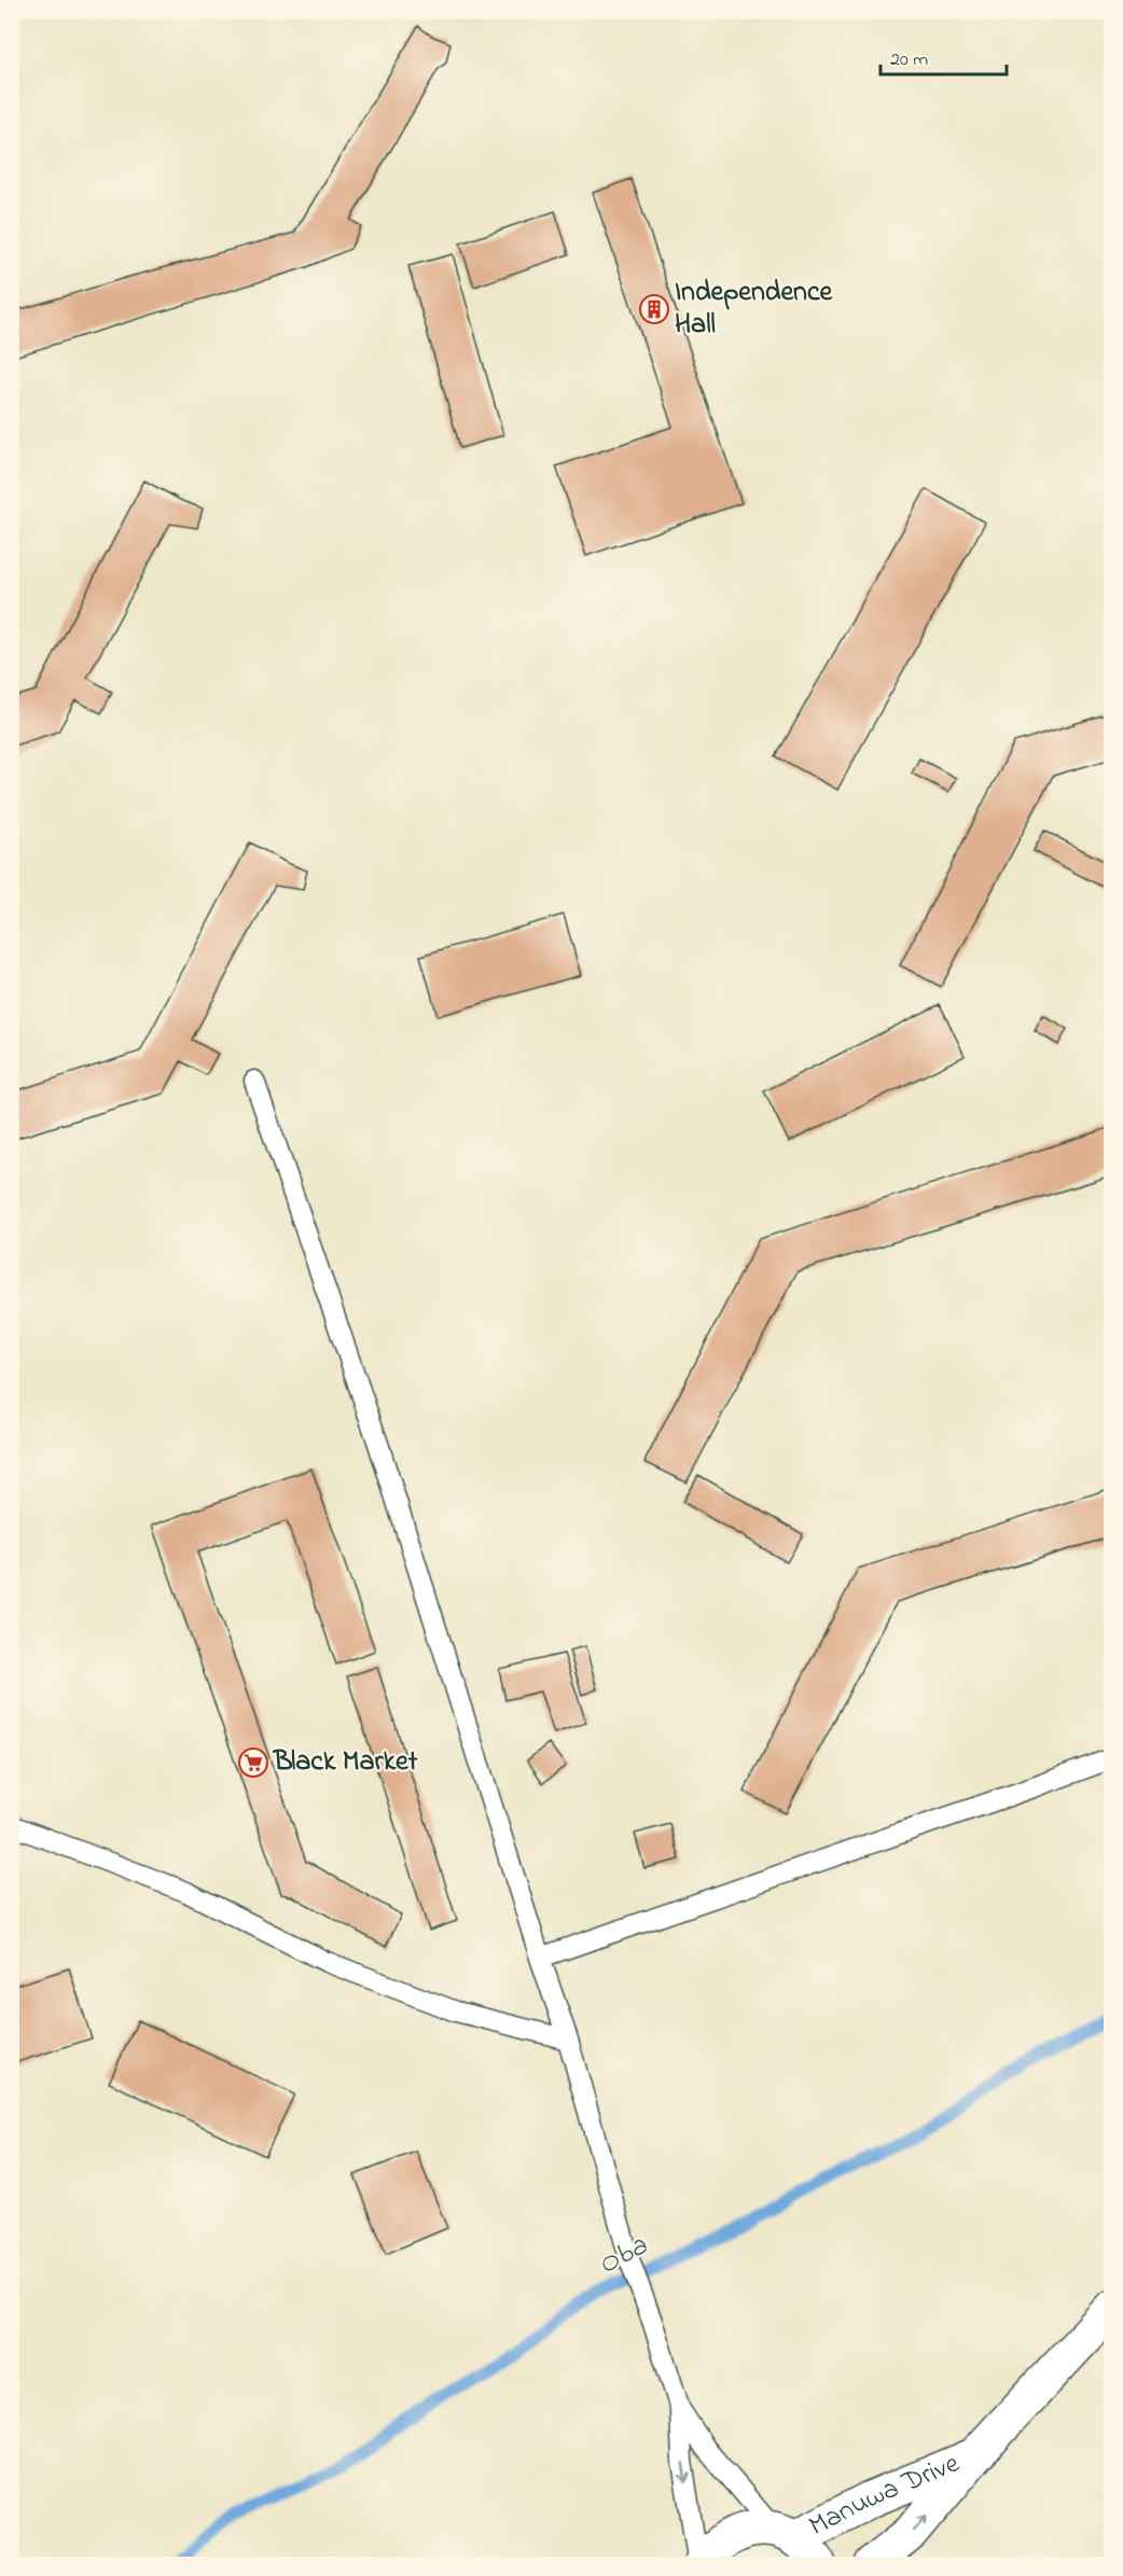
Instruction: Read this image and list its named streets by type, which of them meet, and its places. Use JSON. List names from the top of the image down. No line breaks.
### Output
{"streets":{"street":["Manuwa Drive"]},"water":["Oba"],"places":{"building":["Independence Hall"],"supermarket":["Black Market"]},"scale_bar":"20 m"}
